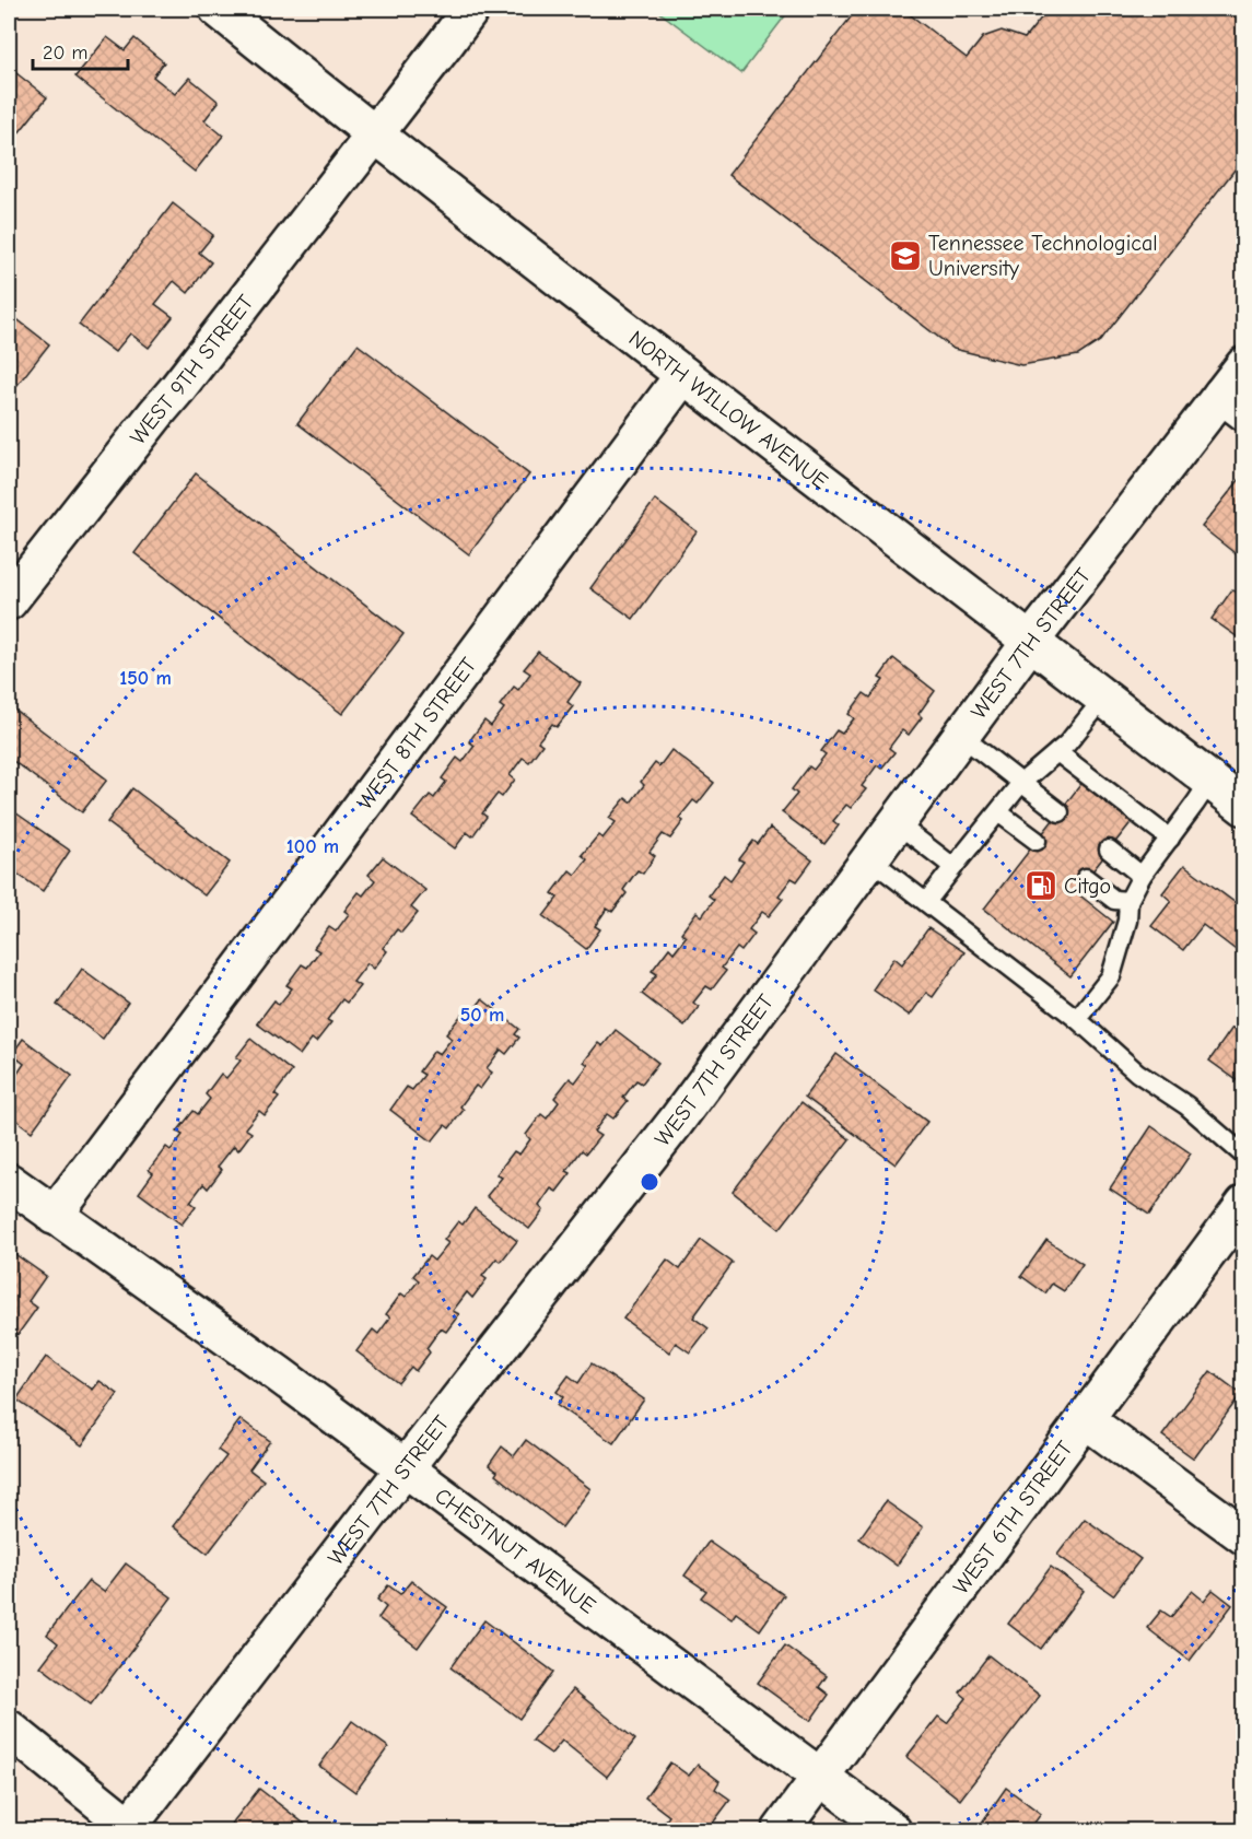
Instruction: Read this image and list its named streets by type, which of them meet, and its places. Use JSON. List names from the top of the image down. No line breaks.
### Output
{"streets":{"street":["WEST 9TH STREET","NORTH WILLOW AVENUE","WEST 7TH STREET","WEST 8TH STREET","WEST 6TH STREET","CHESTNUT AVENUE"]},"crossings":[["WEST 9TH STREET","NORTH WILLOW AVENUE"],["NORTH WILLOW AVENUE","WEST 7TH STREET"],["NORTH WILLOW AVENUE","WEST 8TH STREET"],["WEST 7TH STREET","CHESTNUT AVENUE"],["WEST 8TH STREET","CHESTNUT AVENUE"],["WEST 6TH STREET","CHESTNUT AVENUE"]],"places":{"school or university":["Tennessee Technological University"],"fuel station":["Citgo"]},"scale_bar":"20 m","rings":["150 m","100 m","50 m"]}
